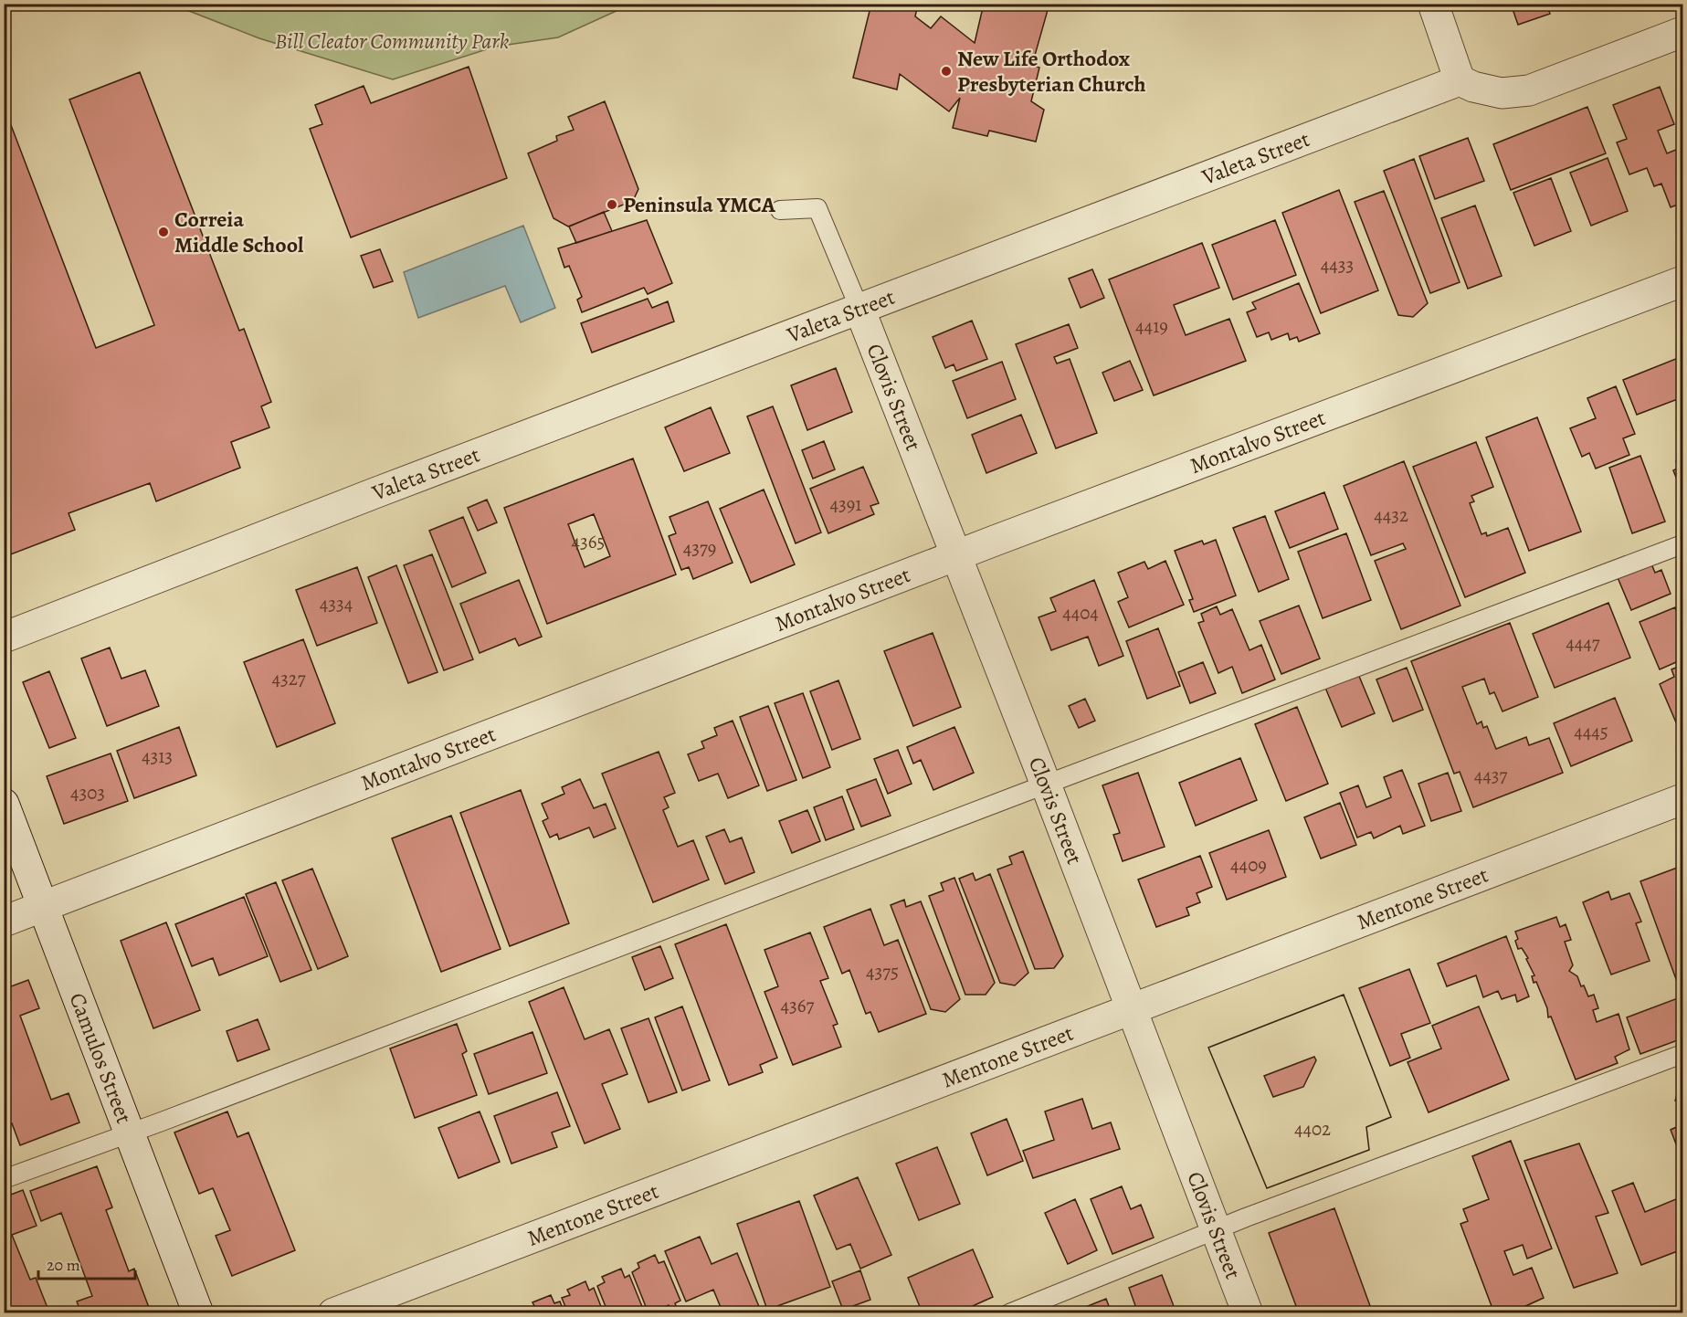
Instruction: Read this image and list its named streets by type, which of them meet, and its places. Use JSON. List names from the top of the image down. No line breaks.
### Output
{"streets":{"street":["Valeta Street","Clovis Street","Montalvo Street","Mentone Street","Camulos Street"]},"crossings":[["Valeta Street","Clovis Street"],["Clovis Street","Montalvo Street"],["Clovis Street","Mentone Street"],["Montalvo Street","Camulos Street"]],"parks":["Bill Cleator Community Park"],"places":["New Life Orthodox Presbyterian Church","Peninsula YMCA","Correia Middle School"],"house_numbers":["4433","4419","4391","4432","4365","4379","4334","4404","4447","4327","4445","4313","4437","4303","4409","4375","4367","4402"],"scale_bar":"20 m"}
